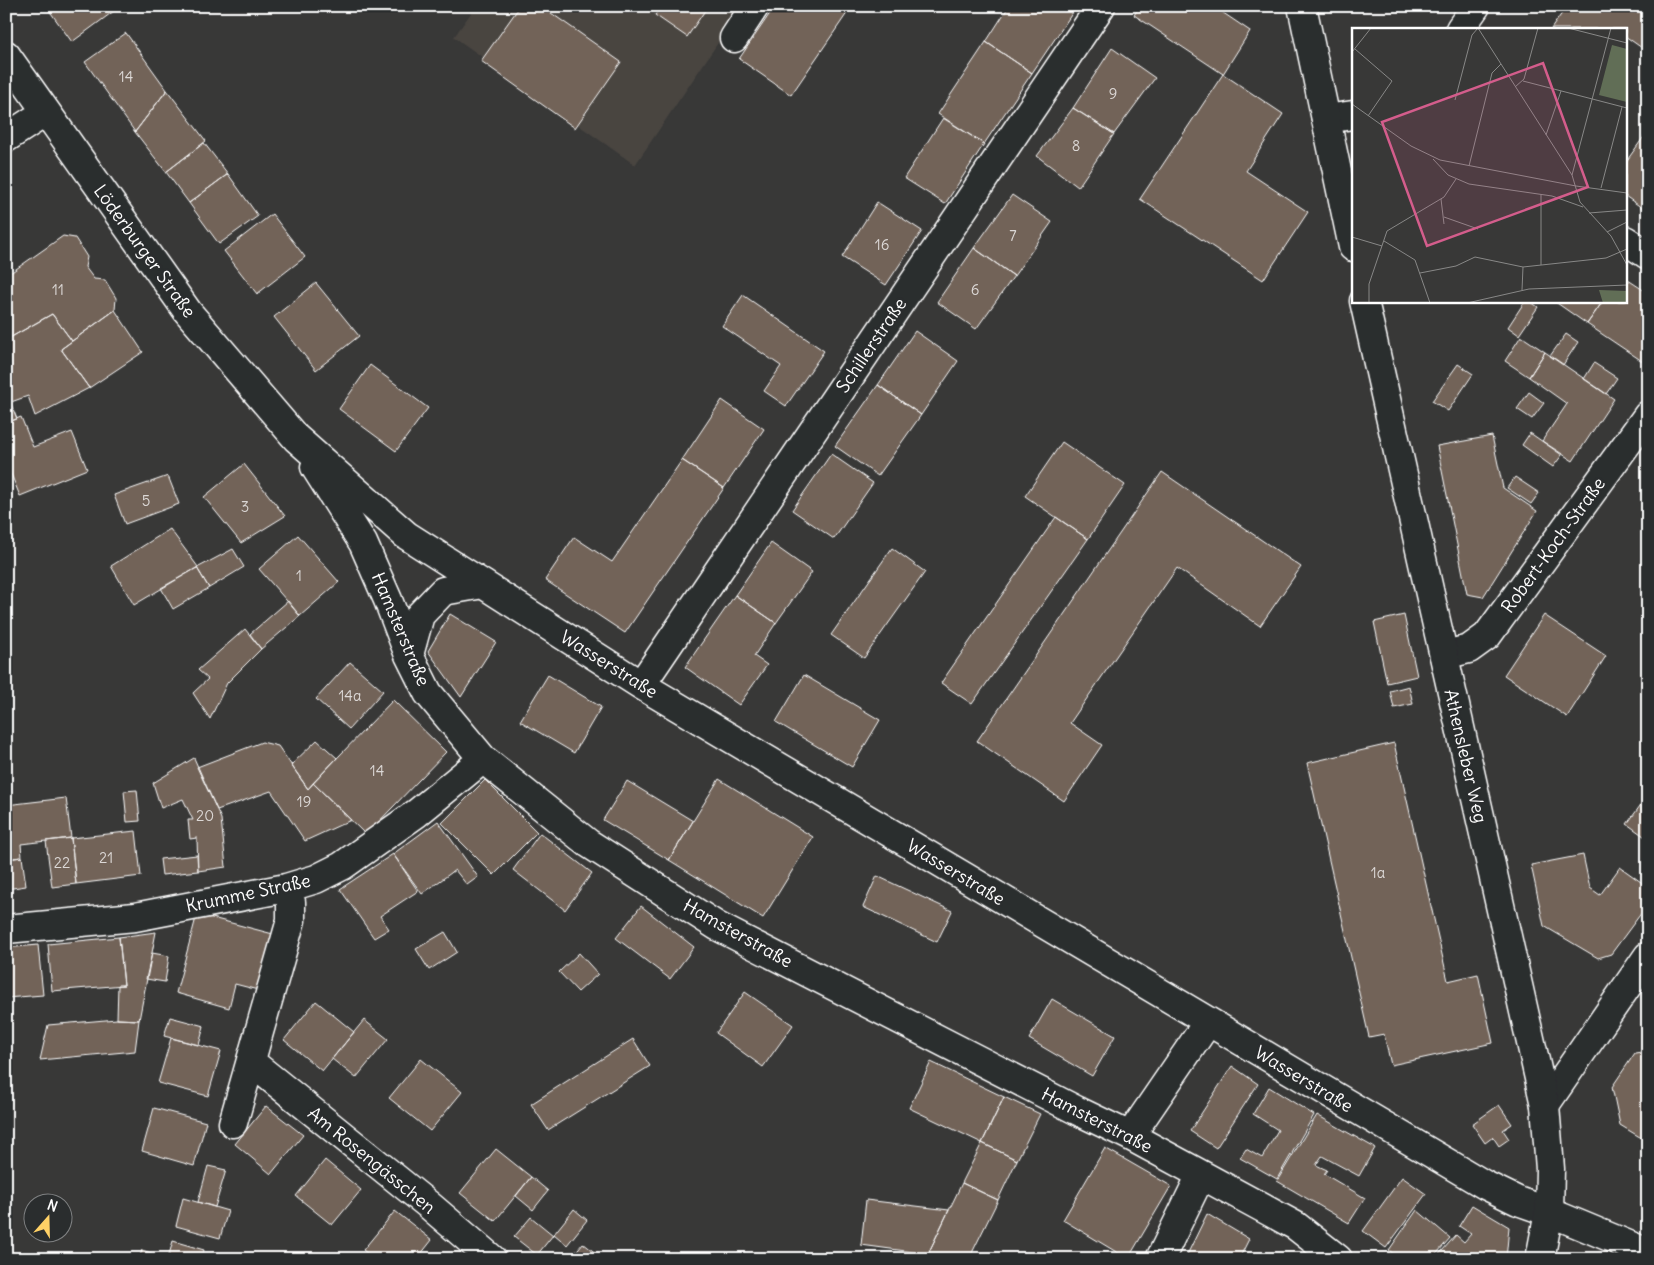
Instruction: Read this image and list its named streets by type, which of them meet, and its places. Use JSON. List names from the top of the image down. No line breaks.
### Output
{"streets":{"street":["Löderburger Straße","Schillerstraße","Robert-Koch-Straße","Hamsterstraße","Wasserstraße","Athensleber Weg","Krumme Straße","Am Rosengässchen"]},"crossings":[["Löderburger Straße","Hamsterstraße"],["Löderburger Straße","Wasserstraße"],["Schillerstraße","Wasserstraße"],["Robert-Koch-Straße","Athensleber Weg"],["Hamsterstraße","Wasserstraße"],["Hamsterstraße","Krumme Straße"],["Wasserstraße","Athensleber Weg"]],"house_numbers":["14","9","8","7","16","11","6","5","3","1","14a","14","19","20","21","22","1a"],"north":"top"}
